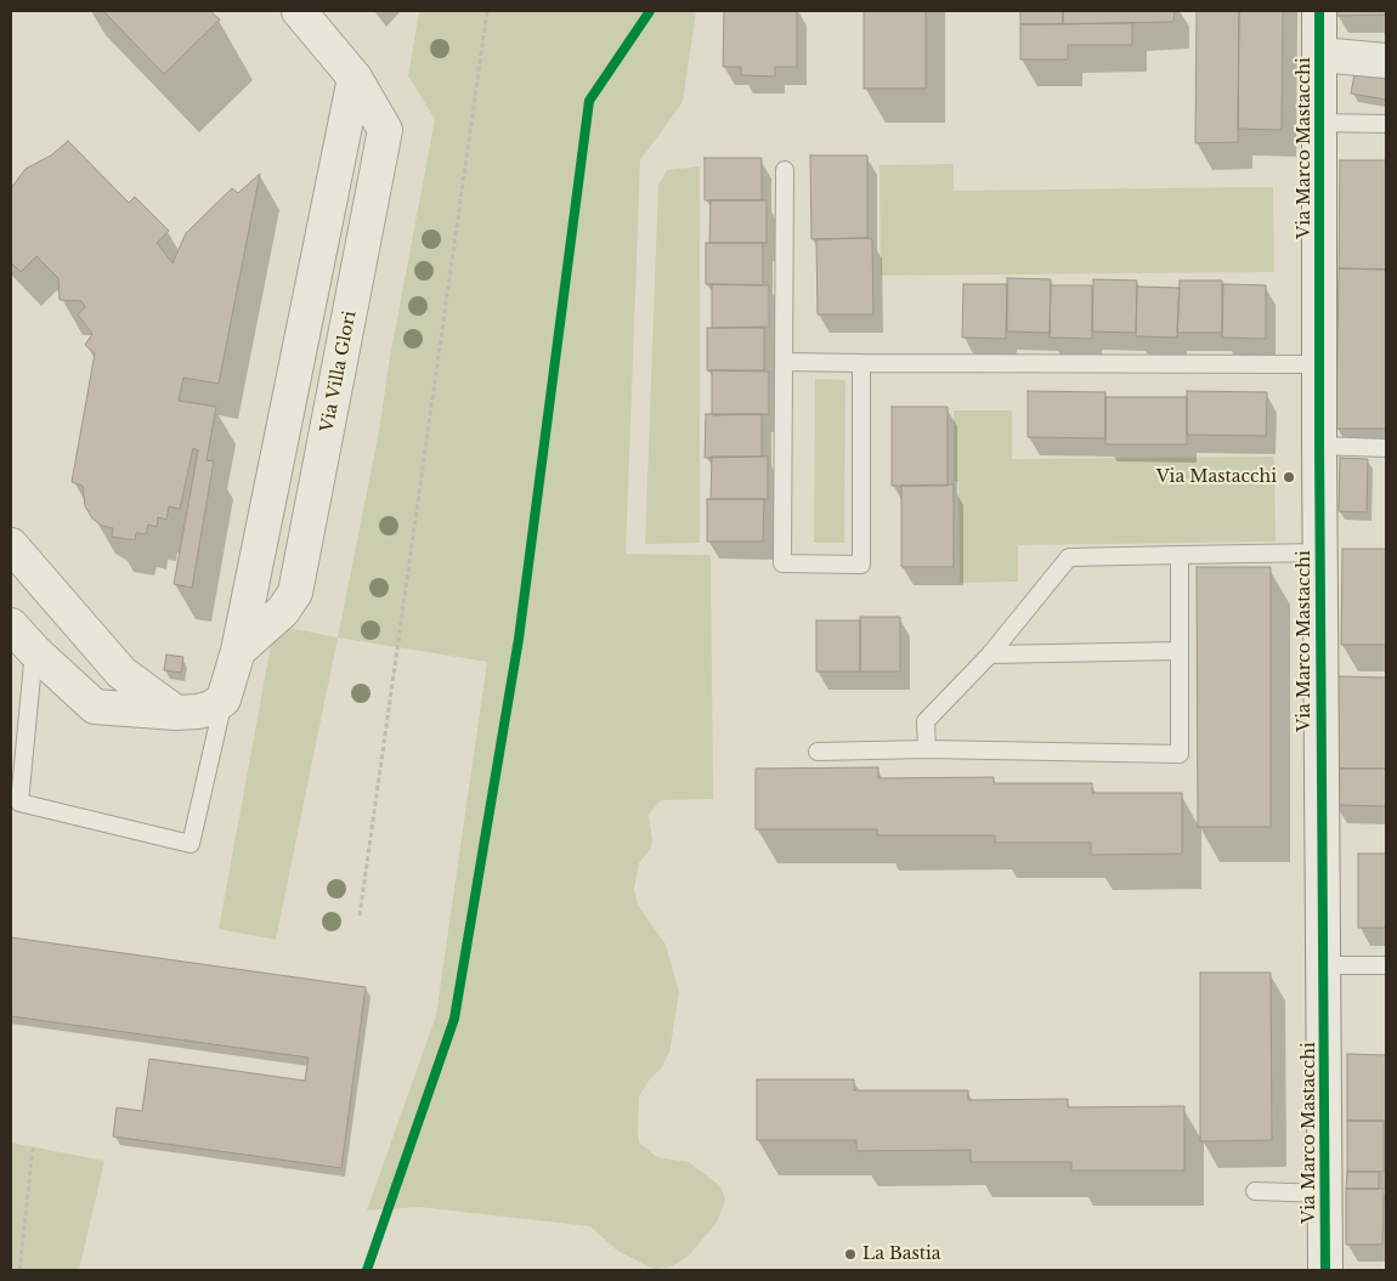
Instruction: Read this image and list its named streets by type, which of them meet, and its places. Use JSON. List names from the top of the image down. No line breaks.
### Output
{"streets":{"street":["Via Marco Mastacchi","Via Villa Glori"]},"places":["Via Mastacchi","La Bastia"]}
